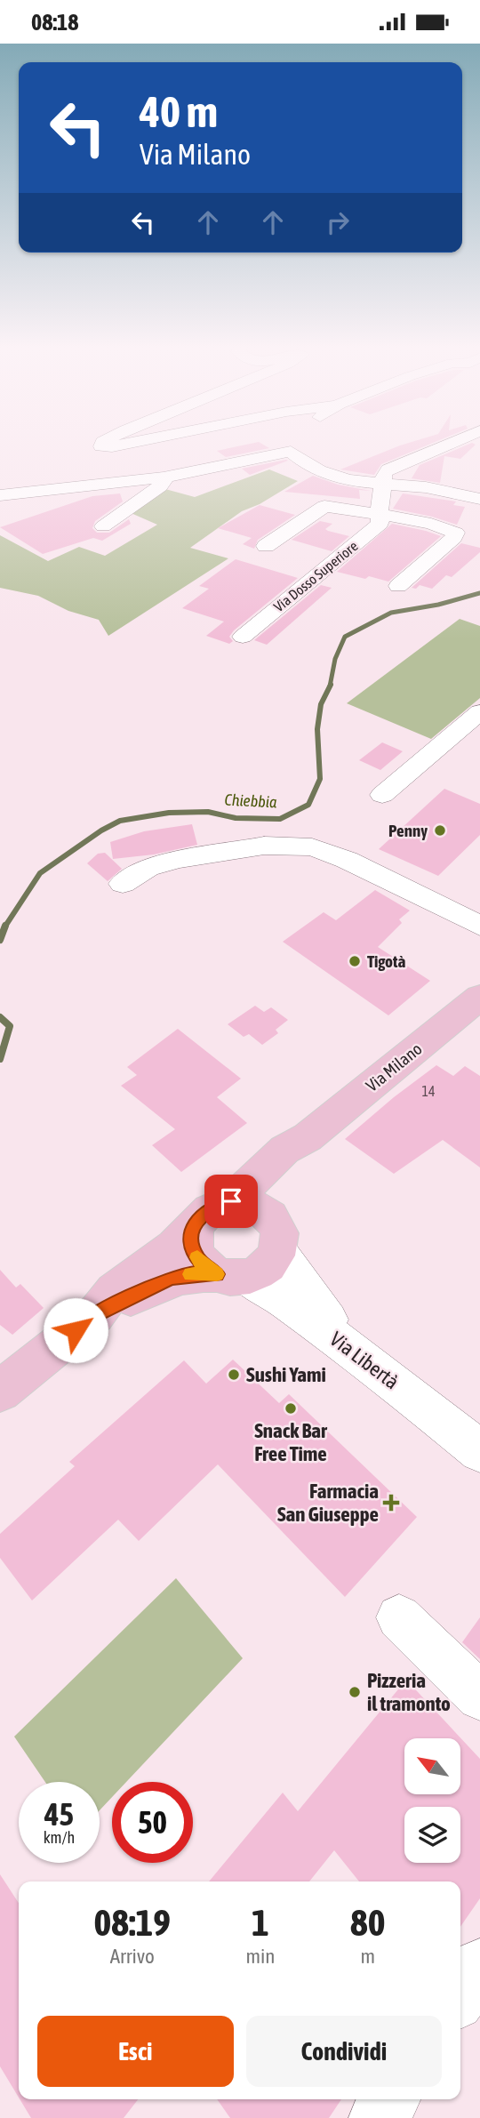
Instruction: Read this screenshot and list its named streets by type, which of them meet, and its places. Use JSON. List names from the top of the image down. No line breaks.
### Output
{"streets":{"main road":["Via Milano"],"street":["Via Dosso Superiore","Via Libertà"]},"crossings":[["Via Milano","Via Libertà"]],"water":["Chiebbia"],"places":{"other":["Penny","Tigotà","Sushi Yami","Snack Bar Free Time","Pizzeria il tramonto"],"health":["Farmacia San Giuseppe"]},"house_numbers":["14"],"north":"top left","page":{"status":"08:18","turn":["40 m","Via Milano"],"speed":"45 km/h","limit":"50","eta":["08:19","Arrivo","1","min","80","m"],"buttons":["Esci","Condividi"]}}
